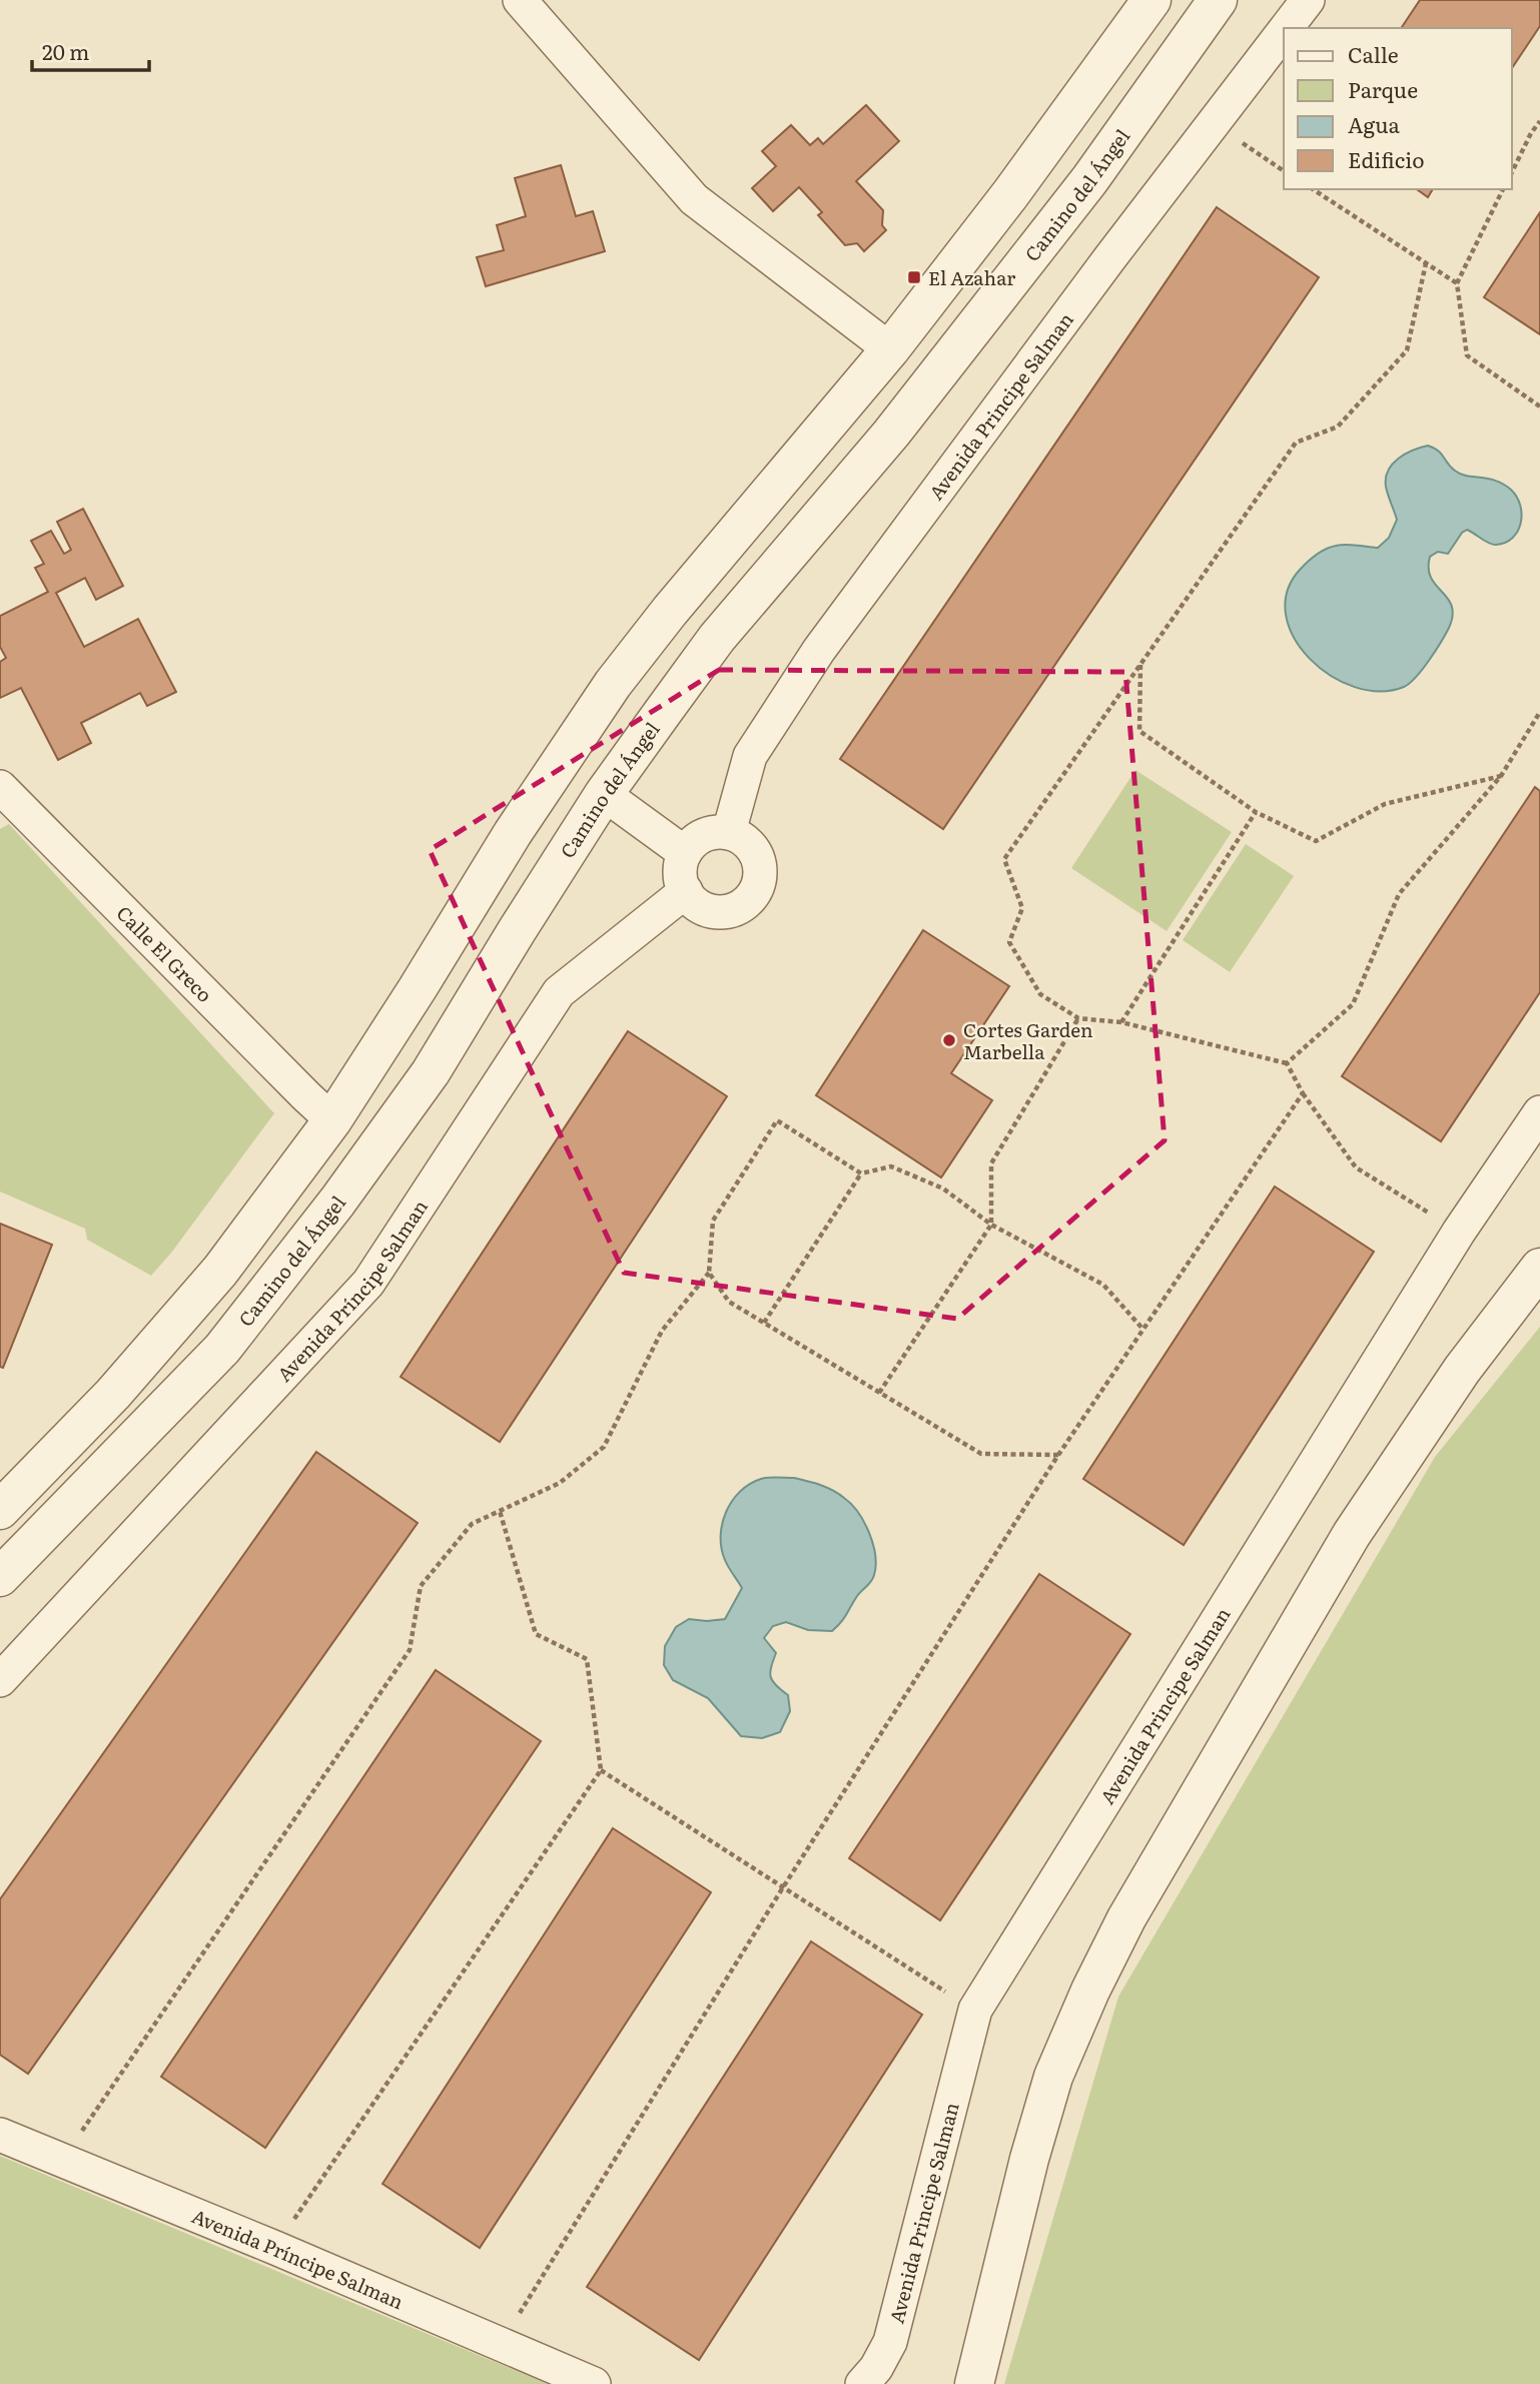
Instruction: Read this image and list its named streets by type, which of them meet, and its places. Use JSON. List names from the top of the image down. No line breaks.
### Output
{"streets":{"street":["Camino del Ángel","Avenida Principe Salman","Calle El Greco","Avenida Príncipe Salman"]},"crossings":[["Avenida Principe Salman","Avenida Príncipe Salman"]],"places":{"transit":["El Azahar"],"other":["Cortes Garden Marbella"]},"legend":["Calle","Parque","Agua","Edificio"],"scale_bar":"20 m"}
